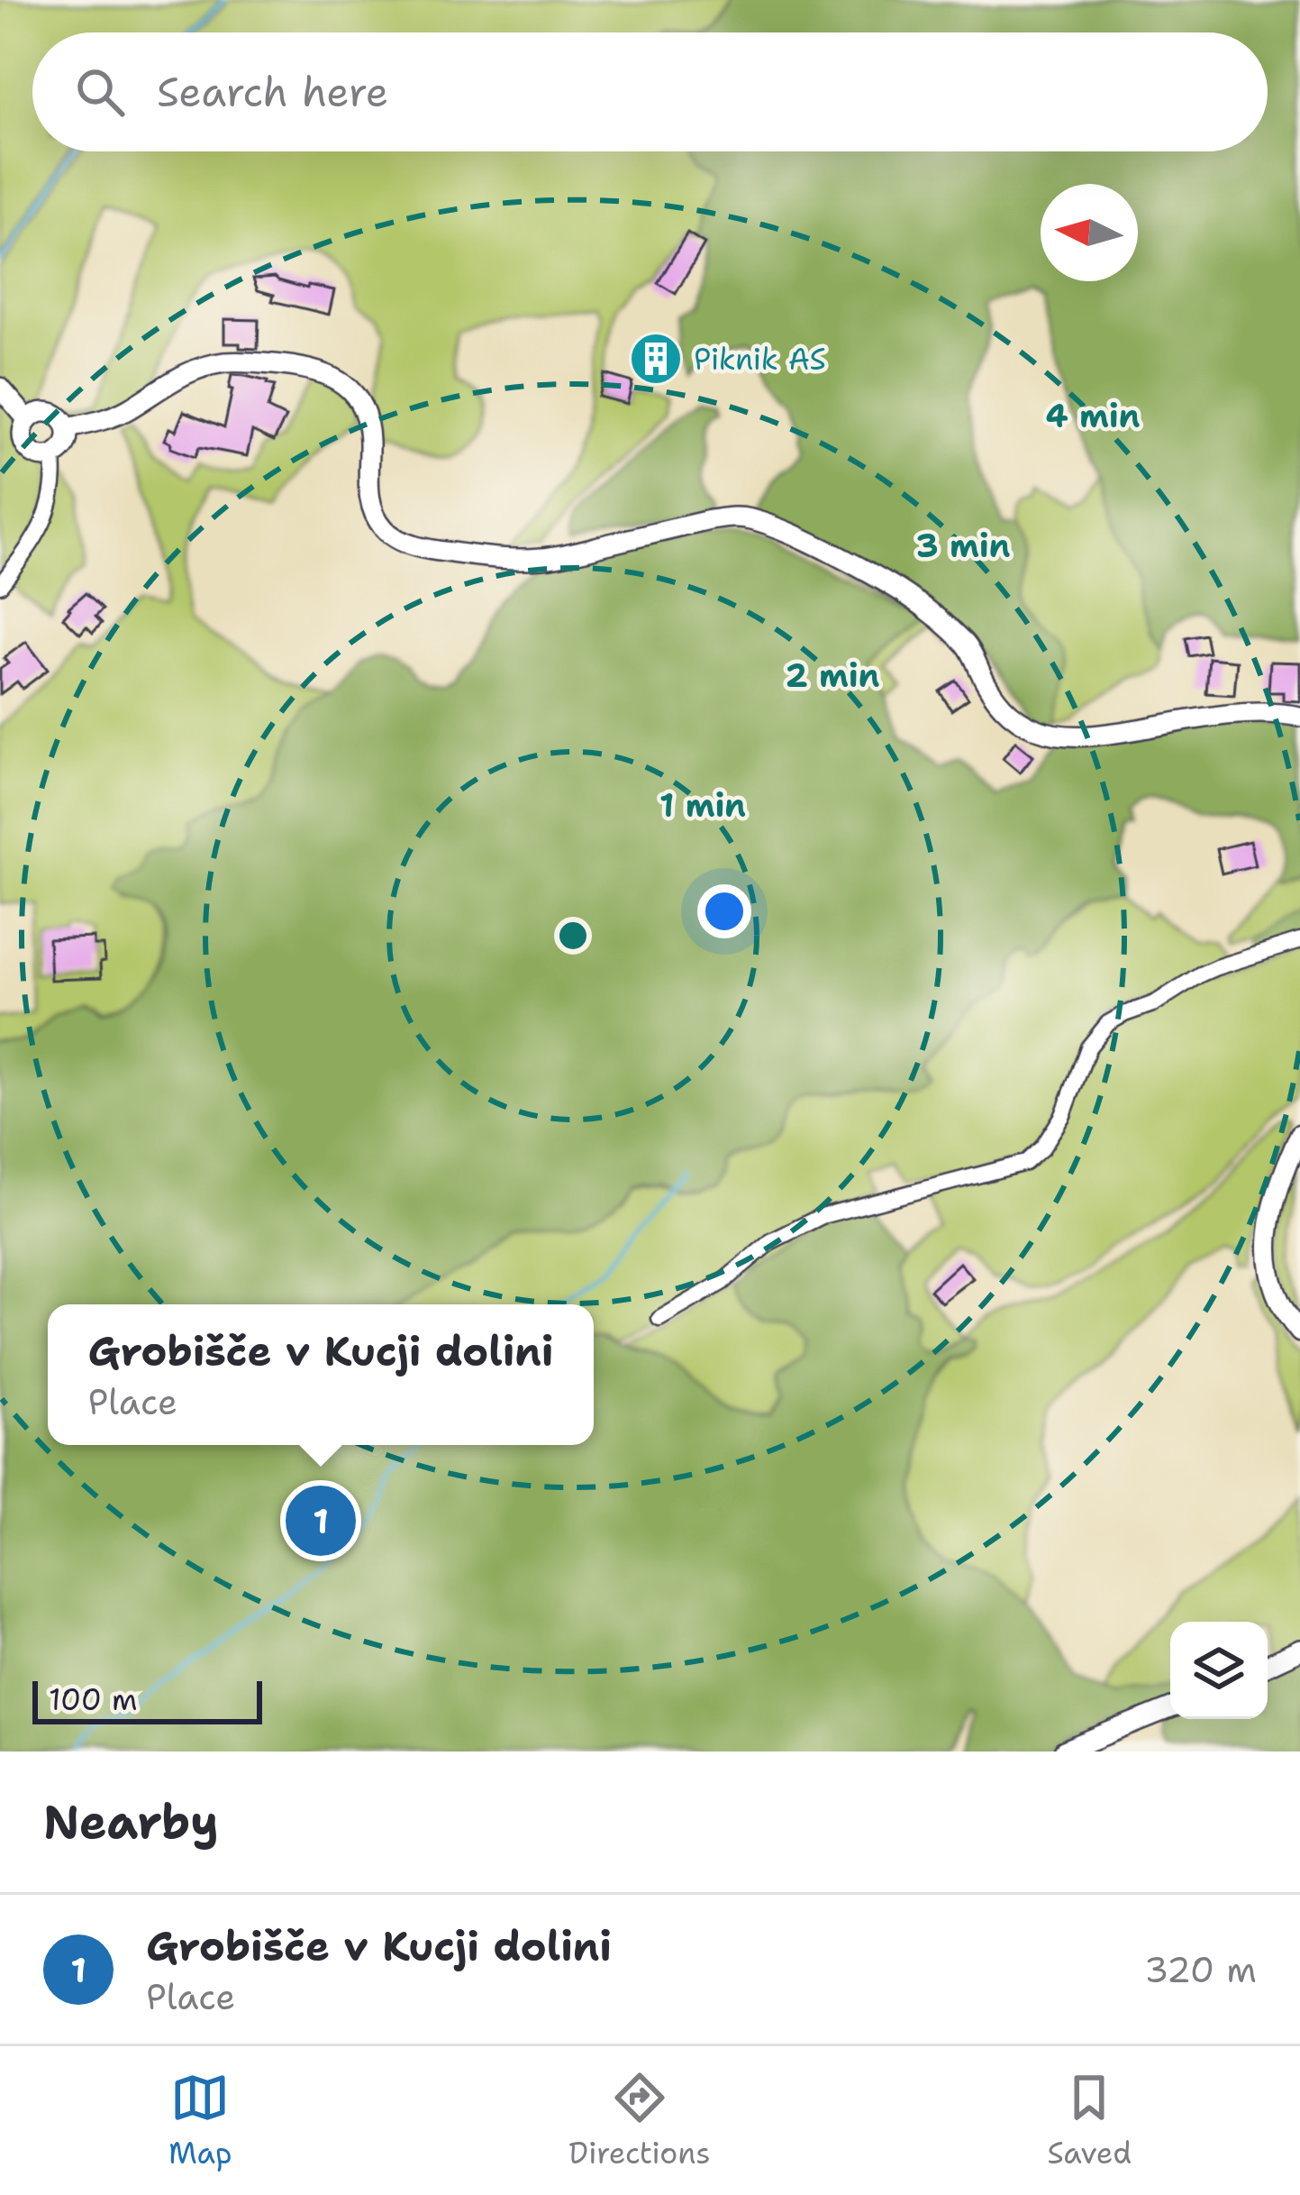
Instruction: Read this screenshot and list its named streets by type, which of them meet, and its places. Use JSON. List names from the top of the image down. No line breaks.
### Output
{"places":{"building":["Piknik AS"]},"scale_bar":"100 m","north":"left","page":{"search":"Search here","popup":["Grobišče v Kucji dolini","Place"],"pins":"1","scale":"100 m","heading":"Nearby","list":[{"mark":"1","name":"Grobišče v Kucji dolini","note":"Place","value":"320 m"}],"nav":["Map","Directions","Saved"]},"rings":["4 min","3 min","2 min","1 min"]}
